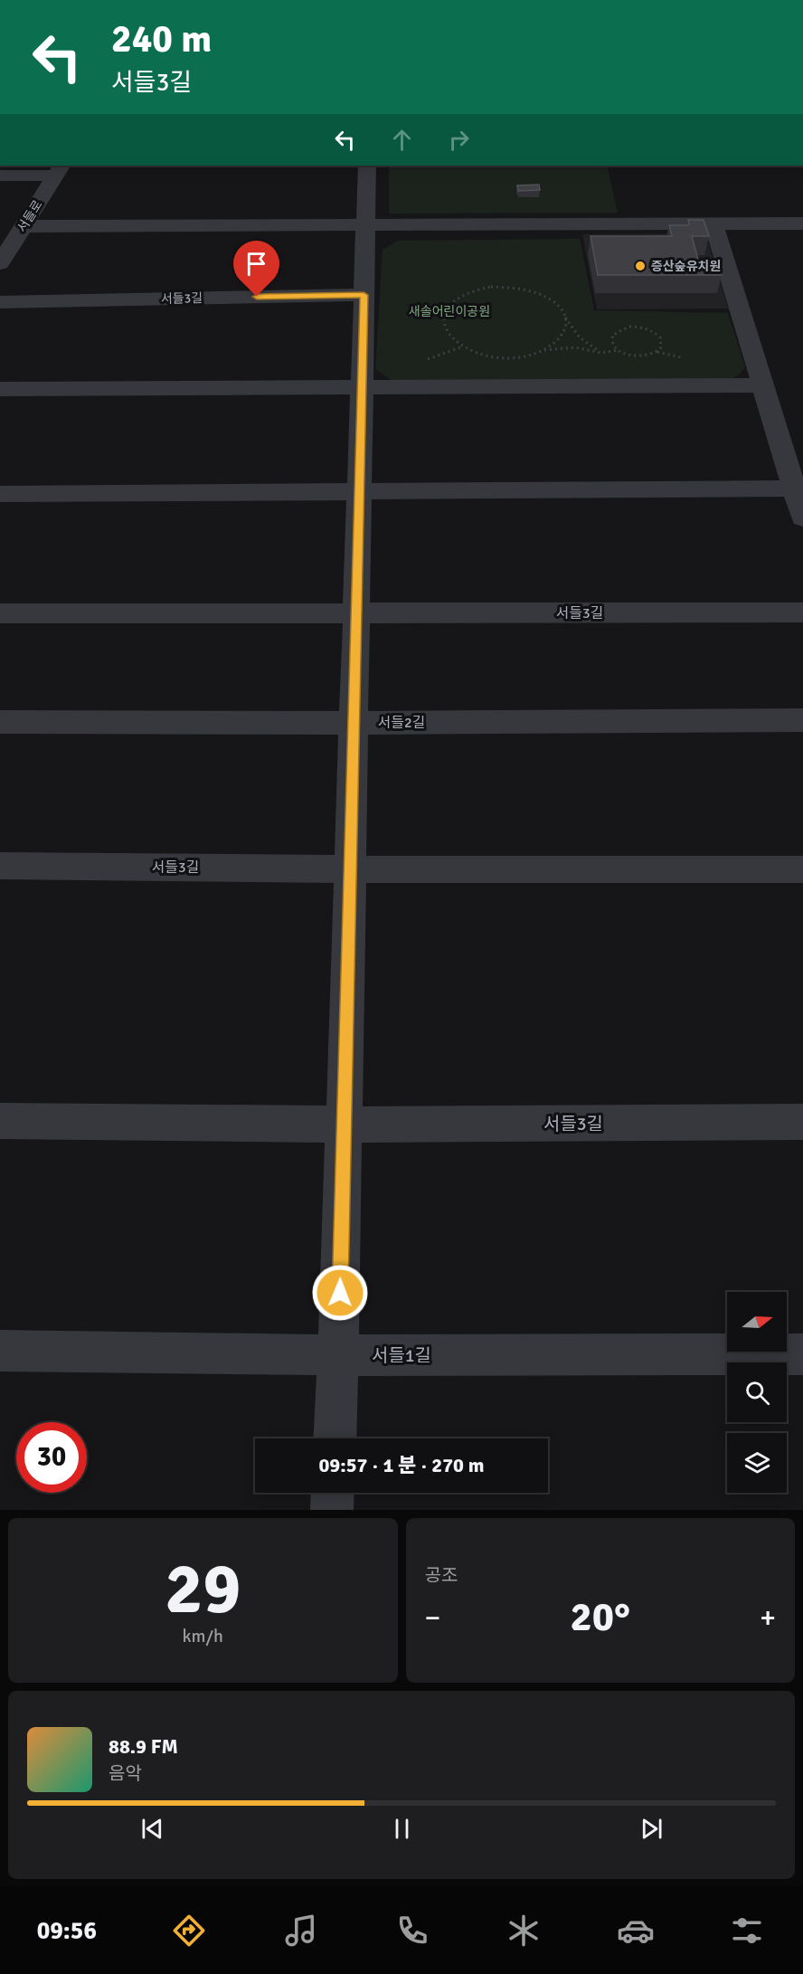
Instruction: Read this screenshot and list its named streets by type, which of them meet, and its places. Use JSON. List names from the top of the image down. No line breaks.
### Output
{"streets":{"street":["서들로","서들3길","서들2길","서들1길"]},"parks":["새솔어린이공원"],"places":["증산숲유치원"],"north":"right","page":{"turn":["240 m","서들3길"],"limit":"30","trip":"09:57 · 1 분 · 270 m","tile":[["29","km/h"],"공조"],"heat":["−","20°","+"],"song":["88.9 FM","음악"],"tabs":"09:56"}}
